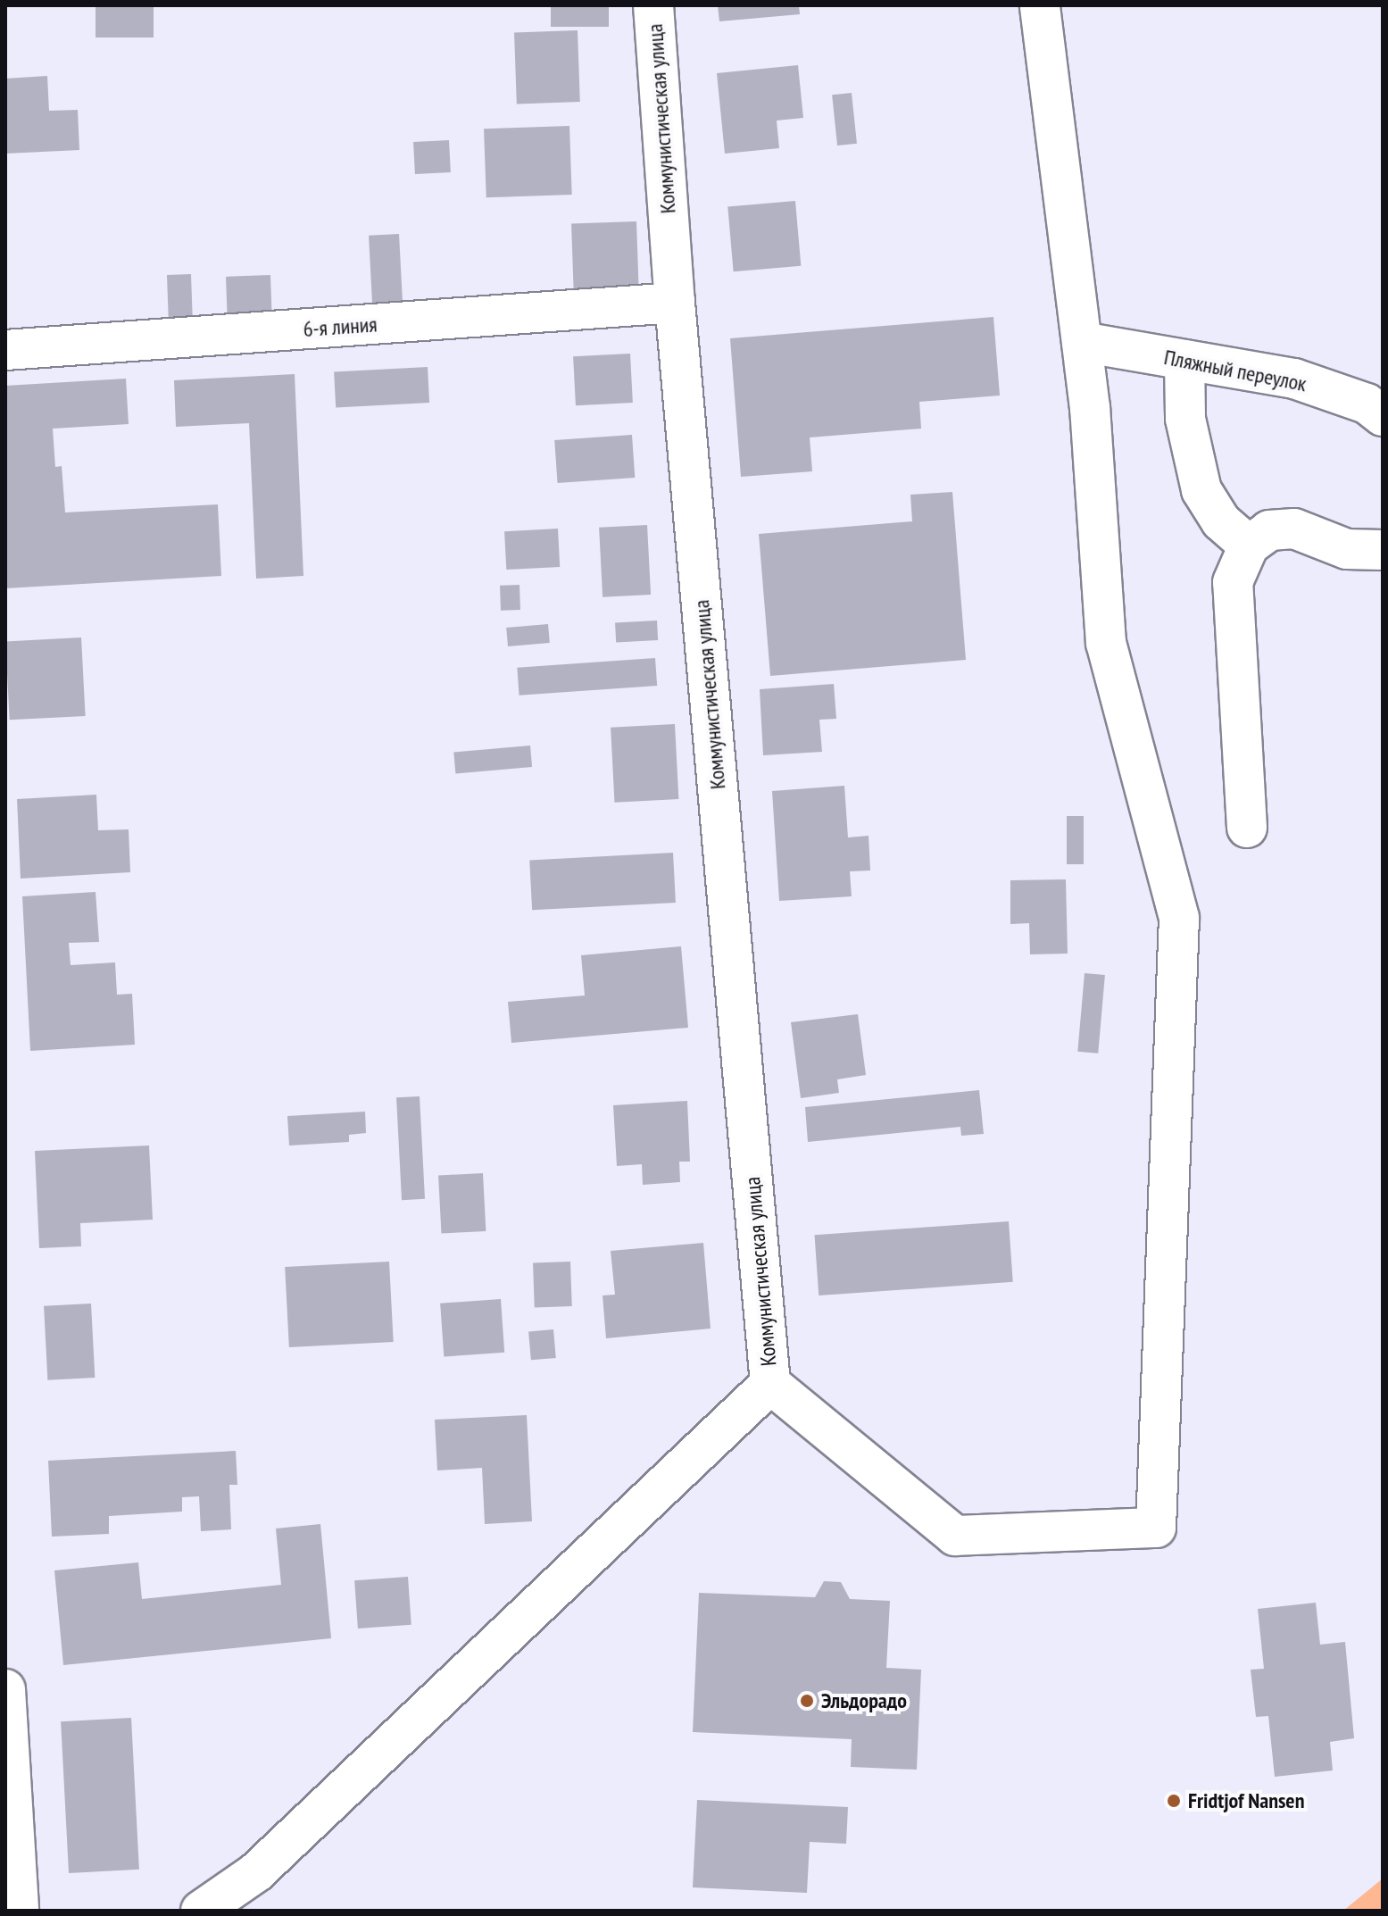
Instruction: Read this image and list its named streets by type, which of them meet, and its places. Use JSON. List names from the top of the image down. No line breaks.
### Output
{"streets":{"street":["Коммунистическая улица","6-я линия","Пляжный переулок"]},"crossings":[["Коммунистическая улица","6-я линия"]],"places":["Эльдорадо","Fridtjof Nansen"]}
